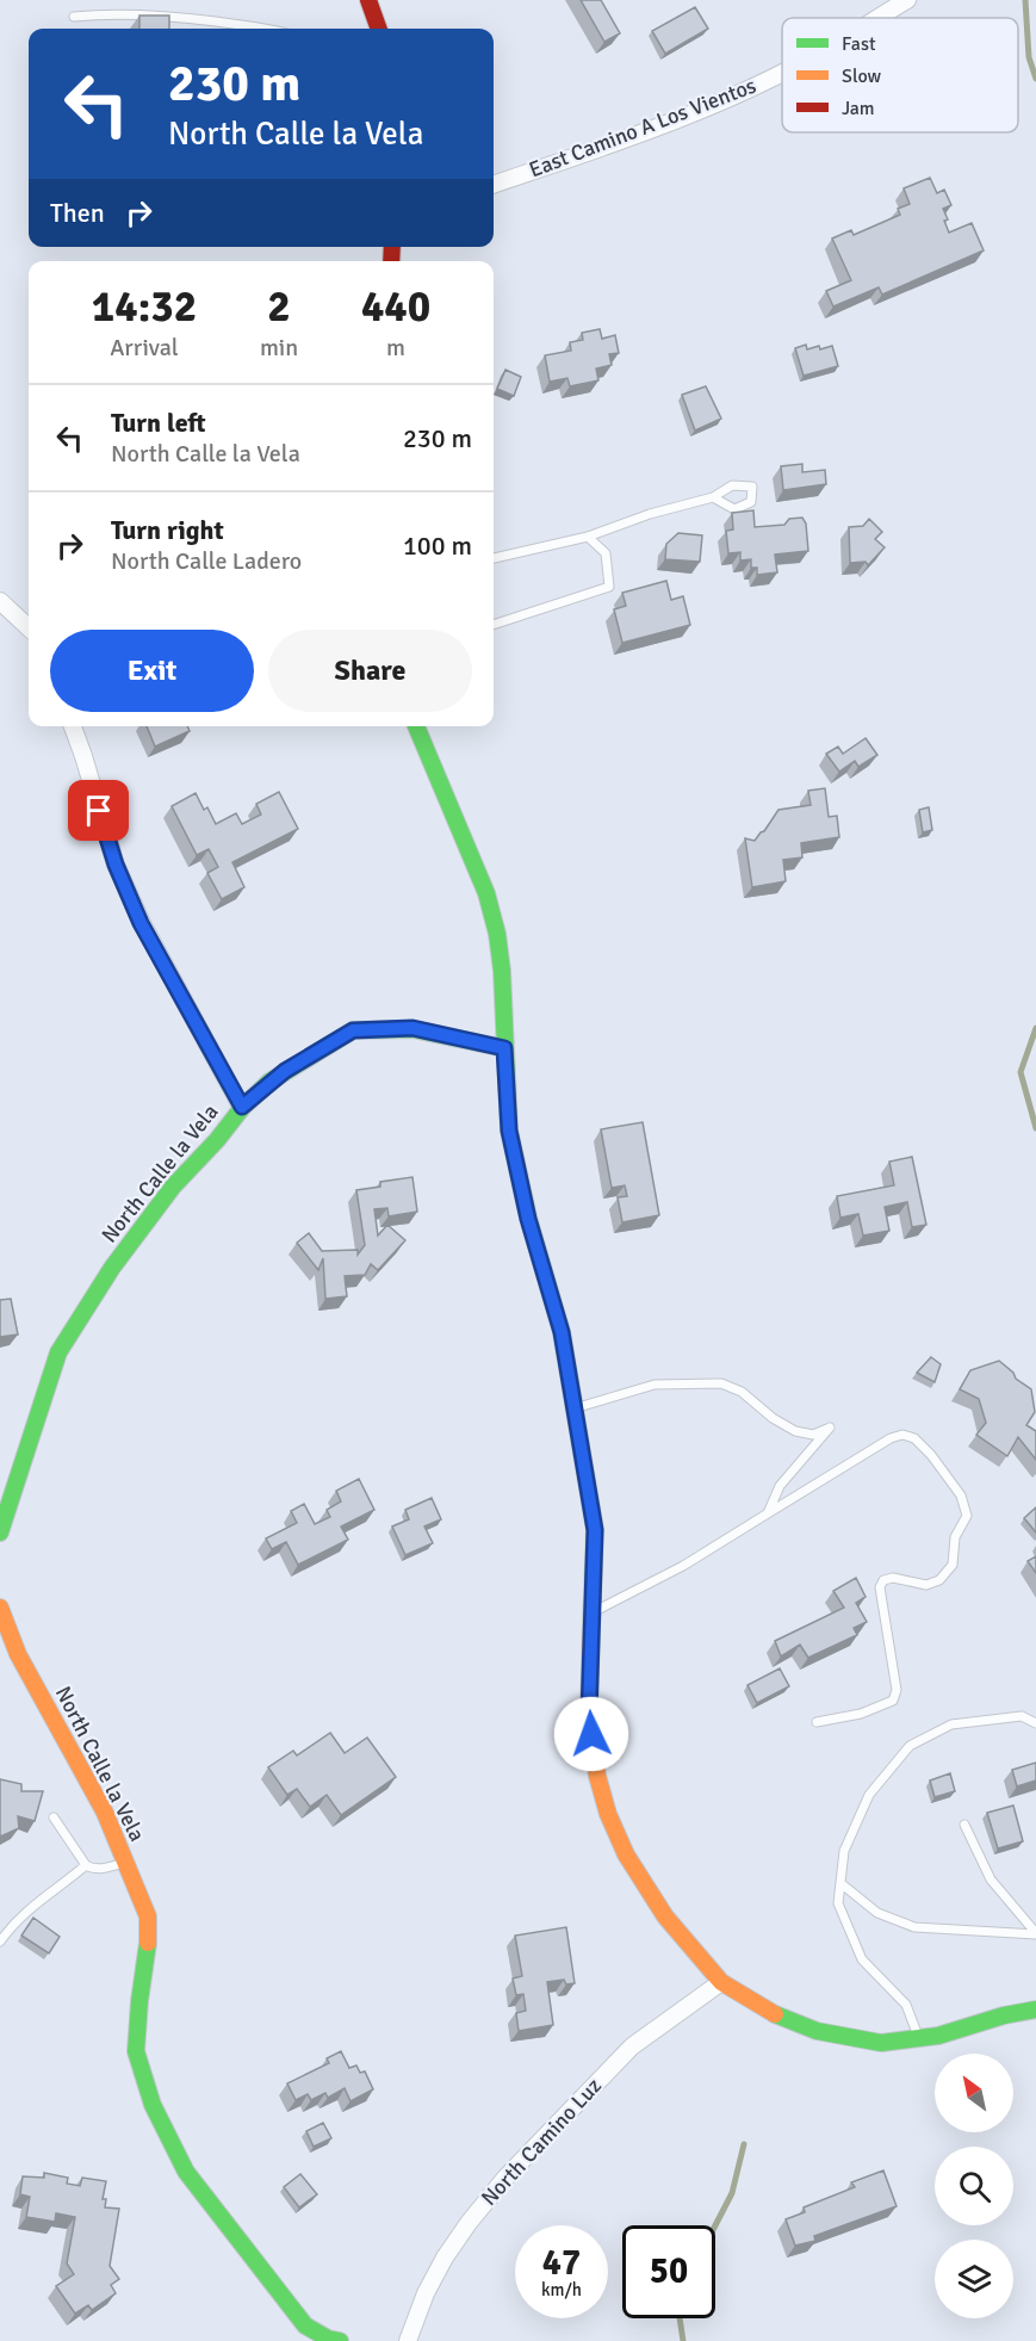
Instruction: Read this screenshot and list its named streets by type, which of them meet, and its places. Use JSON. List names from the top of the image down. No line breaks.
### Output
{"streets":{"main road":["North Calle la Vela"],"street":["East Camino A Los Vientos","North Camino Luz"]},"legend":["Fast","Slow","Jam"],"north":"top left","page":{"turn":["230 m","North Calle la Vela"],"then":"Then","eta":["14:32","Arrival","2","min","440","m"],"list":[{"name":"Turn left","note":"North Calle la Vela","value":"230 m"},{"name":"Turn right","note":"North Calle Ladero","value":"100 m"}],"buttons":["Exit","Share"],"speed":"47 km/h","limit":"50"}}
